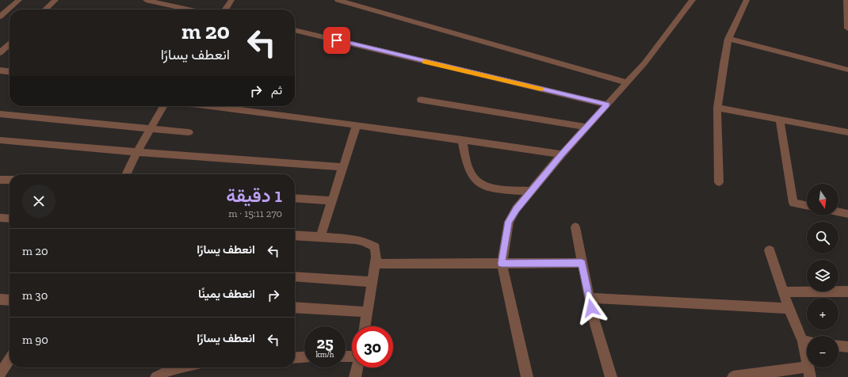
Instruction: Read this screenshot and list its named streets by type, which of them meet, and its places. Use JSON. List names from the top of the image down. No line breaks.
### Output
{"north":"bottom","page":{"turn":["20 m","انعطف يسارًا"],"then":"ثم","heading":["1 دقيقة","270 m · 15:11"],"map_buttons":["+","−"],"list":[{"name":"انعطف يسارًا","value":"20 m"},{"name":"انعطف يمينًا","value":"30 m"},{"name":"انعطف يسارًا","value":"90 m"}],"speed":"25 km/h","limit":"30"}}
